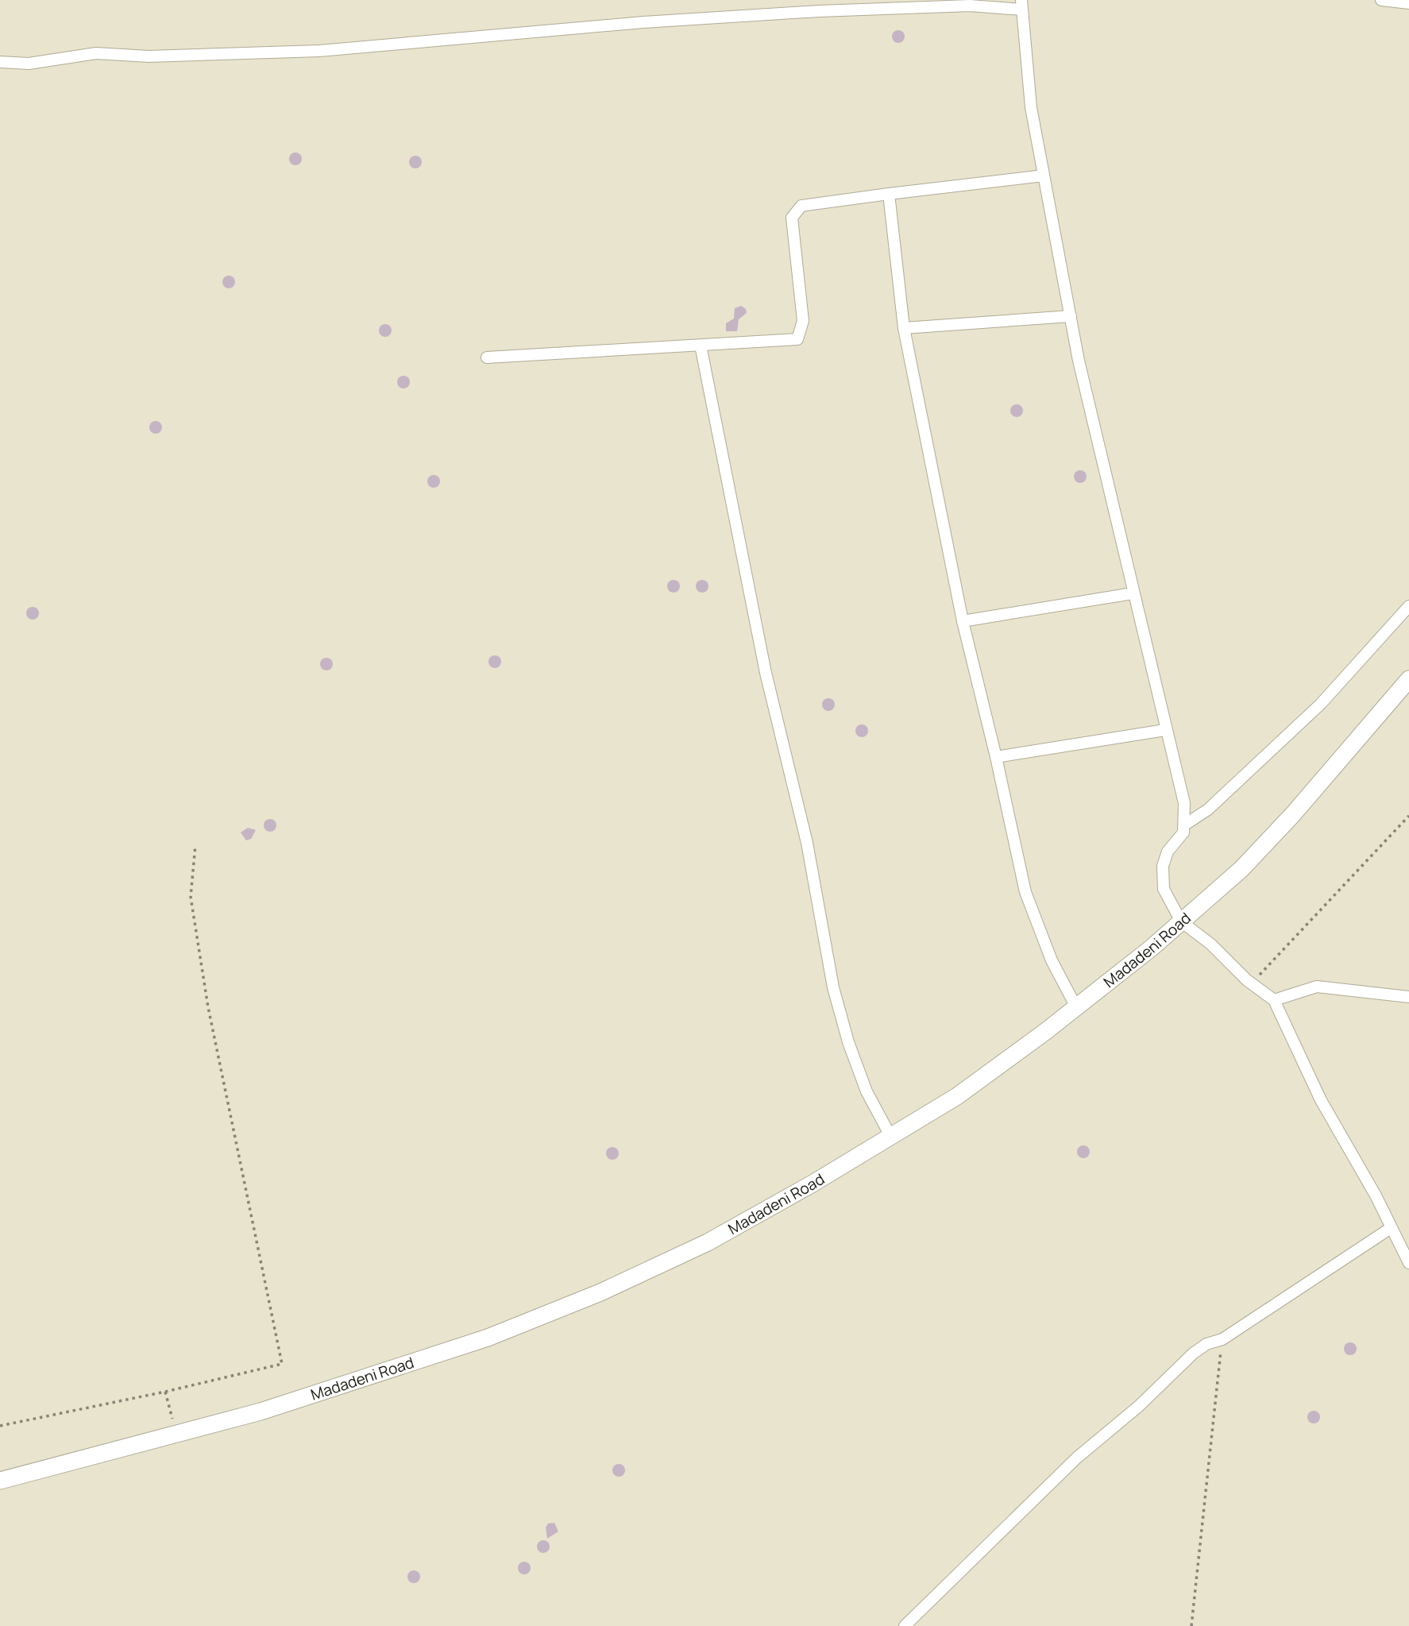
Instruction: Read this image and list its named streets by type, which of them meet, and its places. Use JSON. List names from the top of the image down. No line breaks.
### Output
{"streets":{"street":["Madadeni Road"]}}
